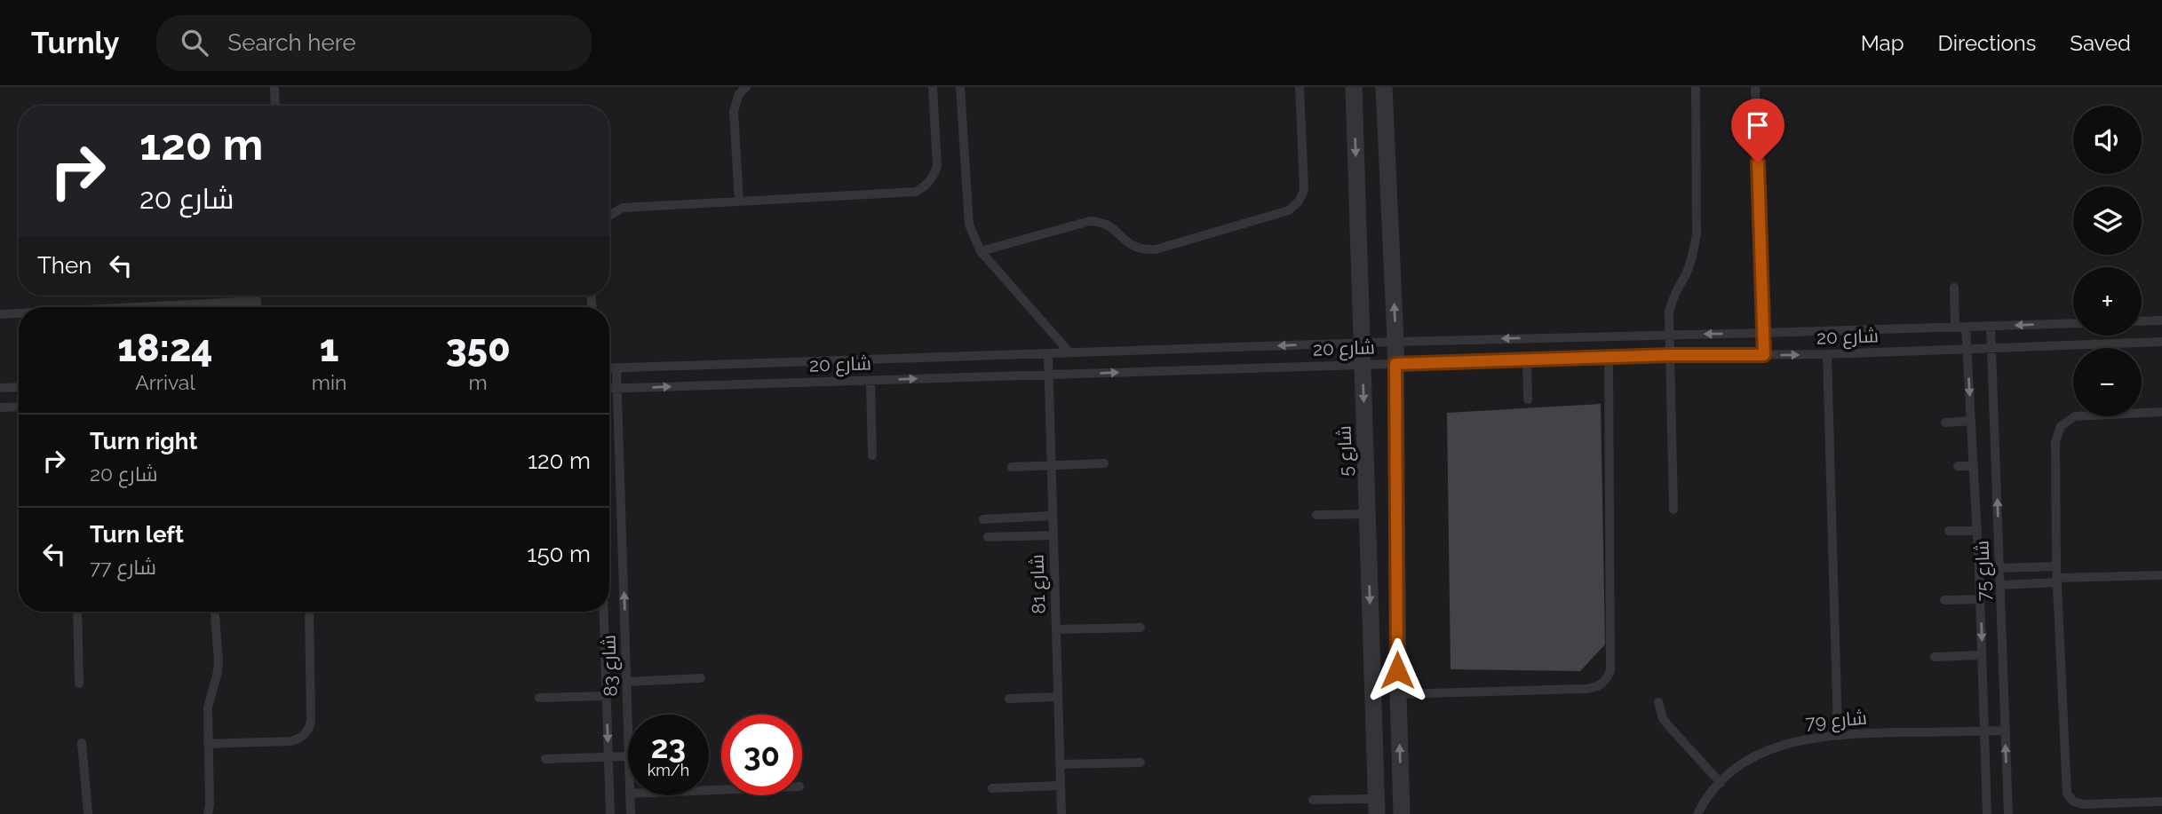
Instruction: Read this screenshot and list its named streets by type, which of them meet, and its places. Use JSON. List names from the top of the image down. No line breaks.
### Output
{"streets":{"street":["شارع 5"],"lane":["شارع 20","شارع 75","شارع 81","شارع 83","شارع 79"]},"crossings":[["شارع 20","شارع 5"],["شارع 20","شارع 75"],["شارع 20","شارع 81"],["شارع 20","شارع 83"],["شارع 75","شارع 79"]],"page":{"header":"Turnly","search":"Search here","nav":["Map","Directions","Saved"],"map_buttons":["+","−"],"turn":["120 m","شارع 20"],"then":"Then","eta":["18:24","Arrival","1","min","350","m"],"list":[{"name":"Turn right","note":"شارع 20","value":"120 m"},{"name":"Turn left","note":"شارع 77","value":"150 m"}],"speed":"23 km/h","limit":"30"}}
